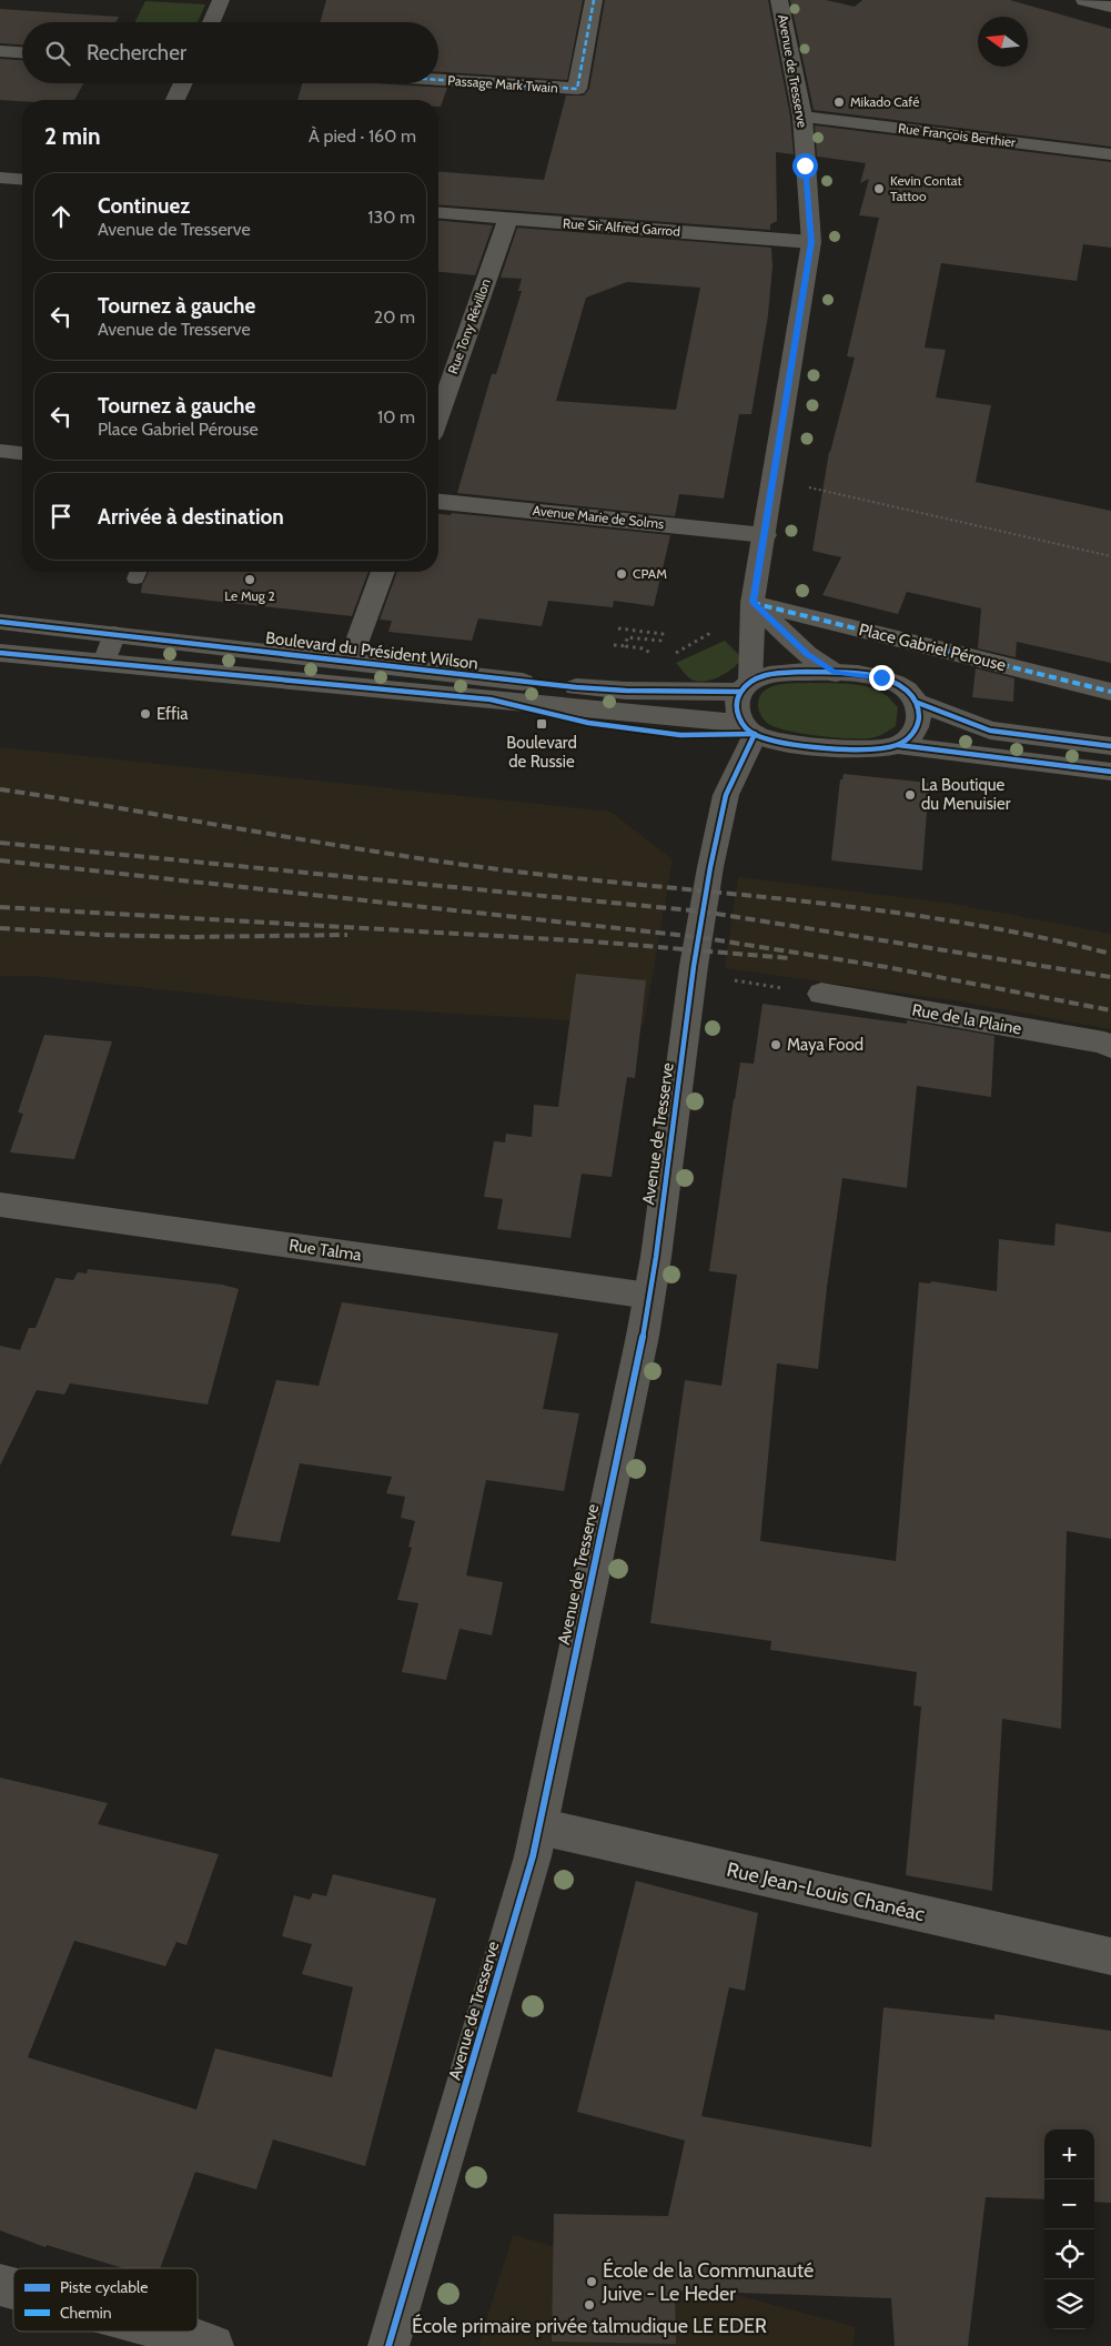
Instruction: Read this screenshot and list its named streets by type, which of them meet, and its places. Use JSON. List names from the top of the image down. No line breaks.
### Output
{"streets":{"main road":["Boulevard du Président Wilson"],"street":["Avenue de Tresserve","Passage Mark Twain","Rue François Berthier","Rue Sir Alfred Garrod","Rue Tony Révillon","Avenue Marie de Solms","Place Gabriel Pérouse","Rue de la Plaine","Rue Talma","Rue Jean-Louis Chanéac"]},"crossings":[["Avenue de Tresserve","Rue François Berthier"],["Avenue de Tresserve","Rue Sir Alfred Garrod"],["Avenue de Tresserve","Avenue Marie de Solms"],["Avenue de Tresserve","Place Gabriel Pérouse"],["Avenue de Tresserve","Boulevard du Président Wilson"],["Avenue de Tresserve","Rue Talma"],["Avenue de Tresserve","Rue Jean-Louis Chanéac"],["Rue Sir Alfred Garrod","Rue Tony Révillon"]],"places":{"other":["Mikado Café","Kevin Contat Tattoo","CPAM","Le Mug 2","Effia","La Boutique du Menuisier","Maya Food","École de la Communauté Juive - Le Heder","École primaire privée talmudique LE EDER"],"transit":["Boulevard de Russie"]},"legend":["Piste cyclable","Chemin"],"north":"left","page":{"search":"Rechercher","heading":["2 min","À pied · 160 m"],"list":[["Continuez","Avenue de Tresserve","130 m"],["Tournez à gauche","Avenue de Tresserve","20 m"],["Tournez à gauche","Place Gabriel Pérouse","10 m"],"Arrivée à destination"],"map_buttons":["+","−"]}}
